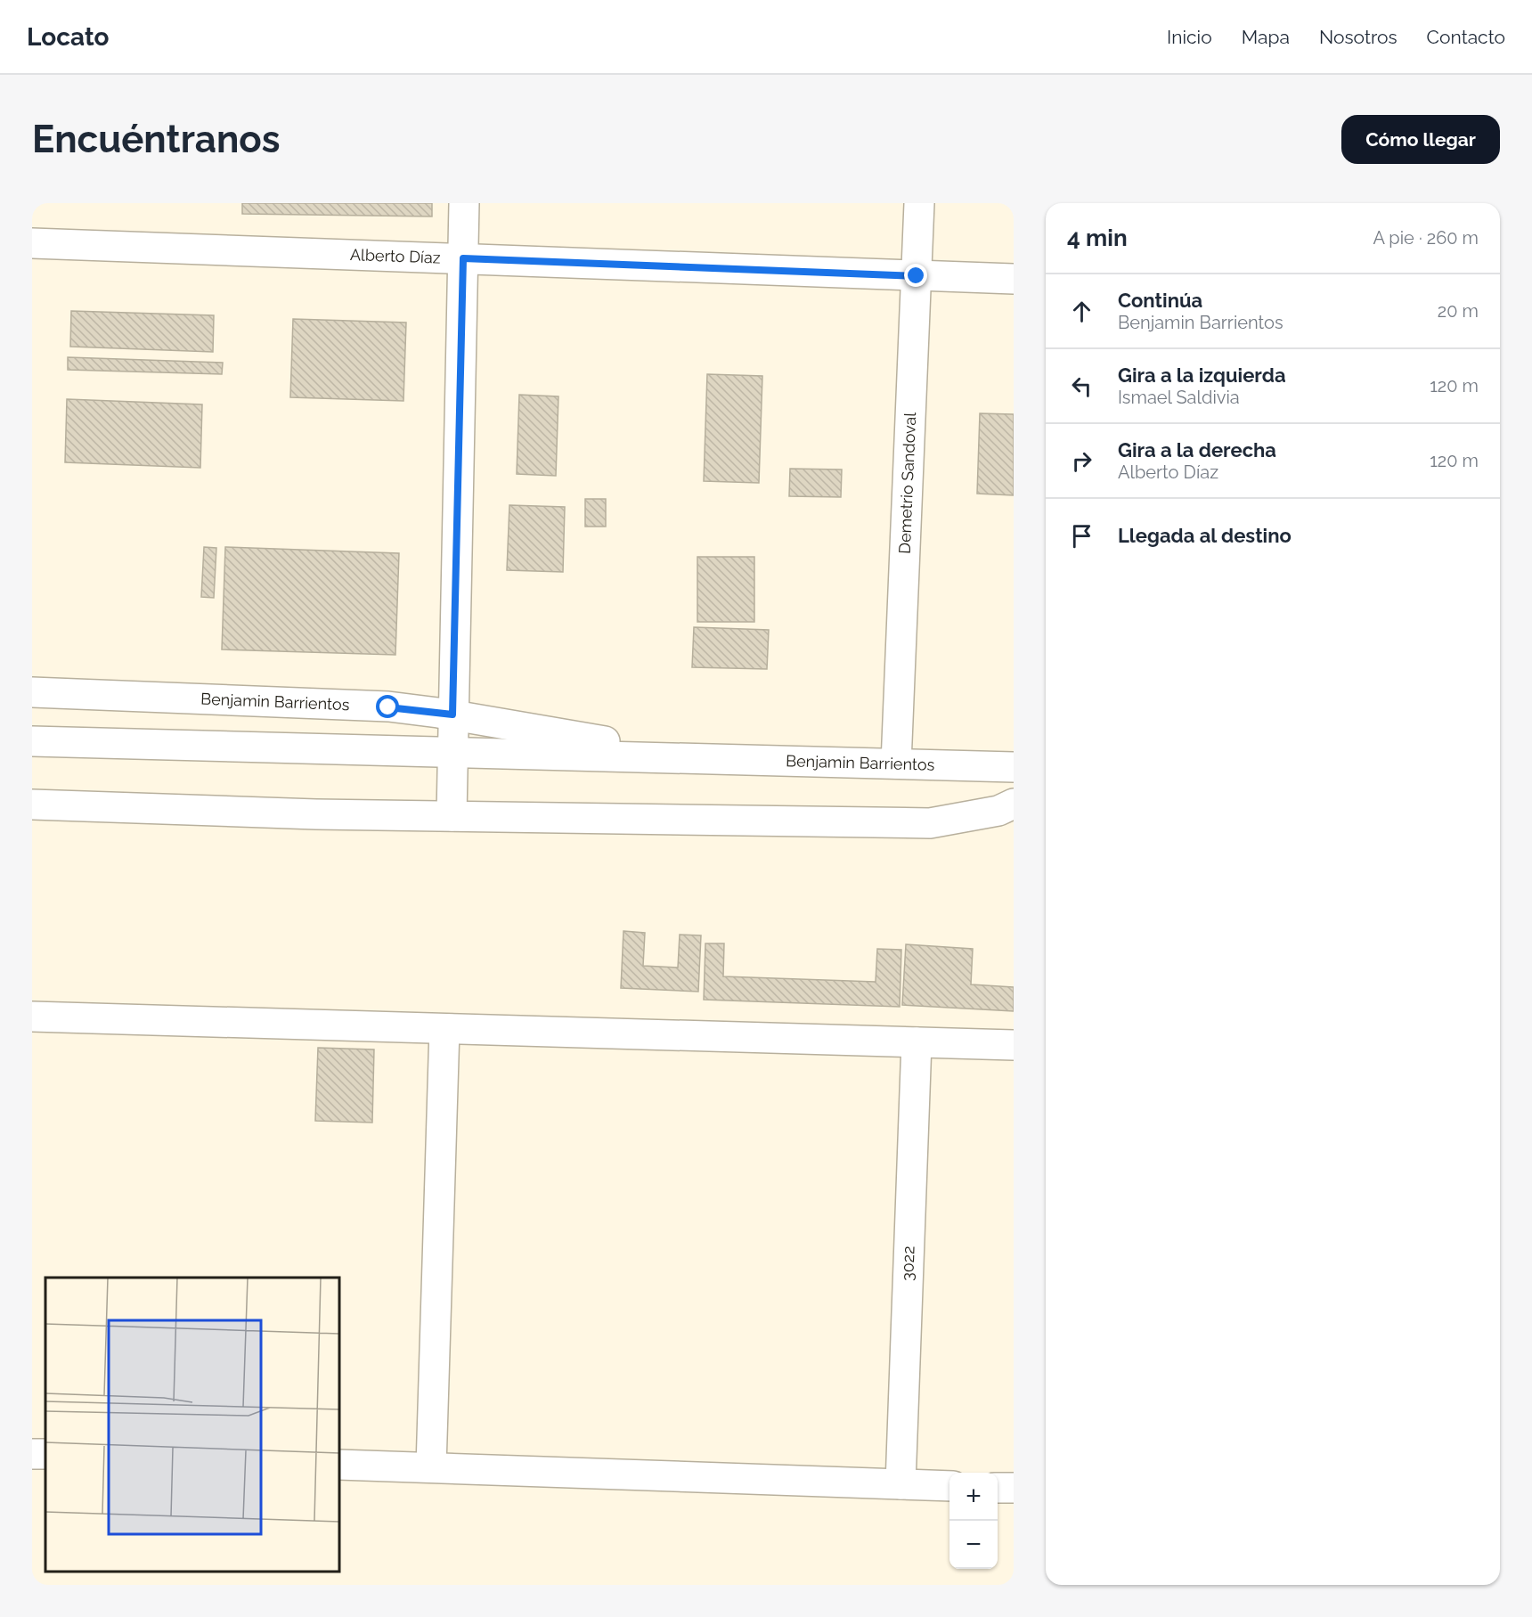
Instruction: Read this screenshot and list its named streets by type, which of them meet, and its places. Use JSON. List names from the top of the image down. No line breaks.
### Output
{"streets":{"street":["Alberto Díaz","Demetrio Sandoval","Benjamin Barrientos","3022"]},"crossings":[["Alberto Díaz","Demetrio Sandoval"],["Demetrio Sandoval","Benjamin Barrientos"]],"page":{"header":"Locato","nav":["Inicio","Mapa","Nosotros","Contacto"],"buttons":"Cómo llegar","title":"Encuéntranos","heading":["4 min","A pie · 260 m"],"list":[["Continúa","Benjamin Barrientos","20 m"],["Gira a la izquierda","Ismael Saldivia","120 m"],["Gira a la derecha","Alberto Díaz","120 m"],"Llegada al destino"],"map_buttons":["+","−"]}}
